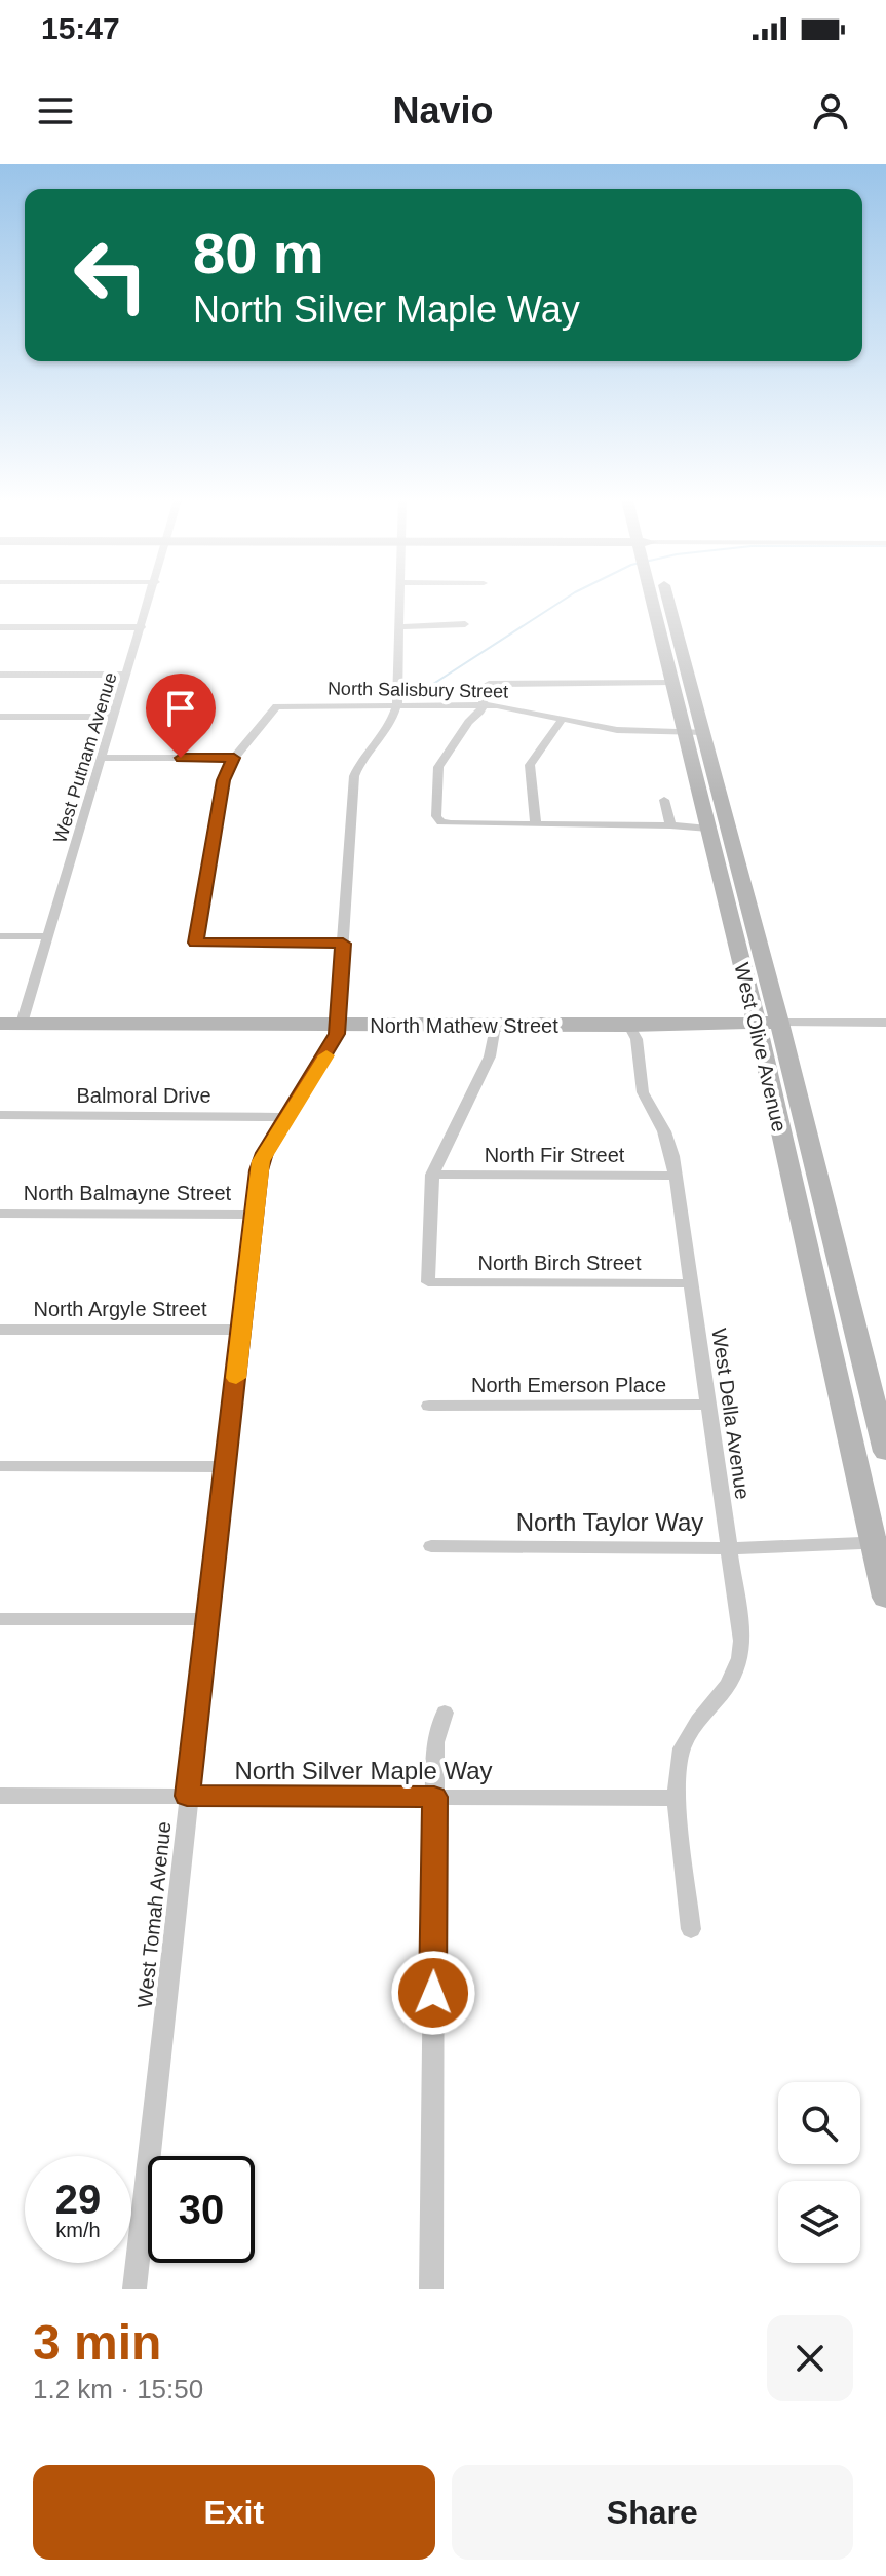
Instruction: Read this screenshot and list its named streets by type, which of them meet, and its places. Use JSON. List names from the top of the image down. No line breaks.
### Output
{"streets":{"main road":["North Mathew Street","West Olive Avenue"],"street":["North Salisbury Street","West Putnam Avenue","Balmoral Drive","North Fir Street","North Balmayne Street","North Birch Street","North Argyle Street","North Emerson Place","West Della Avenue","North Taylor Way","North Silver Maple Way","West Tomah Avenue"]},"crossings":[["North Salisbury Street","West Olive Avenue"],["North Salisbury Street","West Tomah Avenue"],["West Putnam Avenue","North Mathew Street"],["North Mathew Street","West Olive Avenue"],["North Mathew Street","West Della Avenue"],["North Mathew Street","West Tomah Avenue"],["West Olive Avenue","North Taylor Way"],["Balmoral Drive","West Tomah Avenue"],["North Fir Street","North Birch Street"],["North Fir Street","West Della Avenue"],["North Balmayne Street","West Tomah Avenue"],["North Birch Street","West Della Avenue"],["North Argyle Street","West Tomah Avenue"],["North Emerson Place","West Della Avenue"],["West Della Avenue","North Taylor Way"],["West Della Avenue","North Silver Maple Way"],["North Silver Maple Way","West Tomah Avenue"]],"page":{"status":"15:47","header":"Navio","turn":["80 m","North Silver Maple Way"],"speed":"29 km/h","limit":"30","heading":["3 min","1.2 km · 15:50"],"buttons":["Exit","Share"]}}
